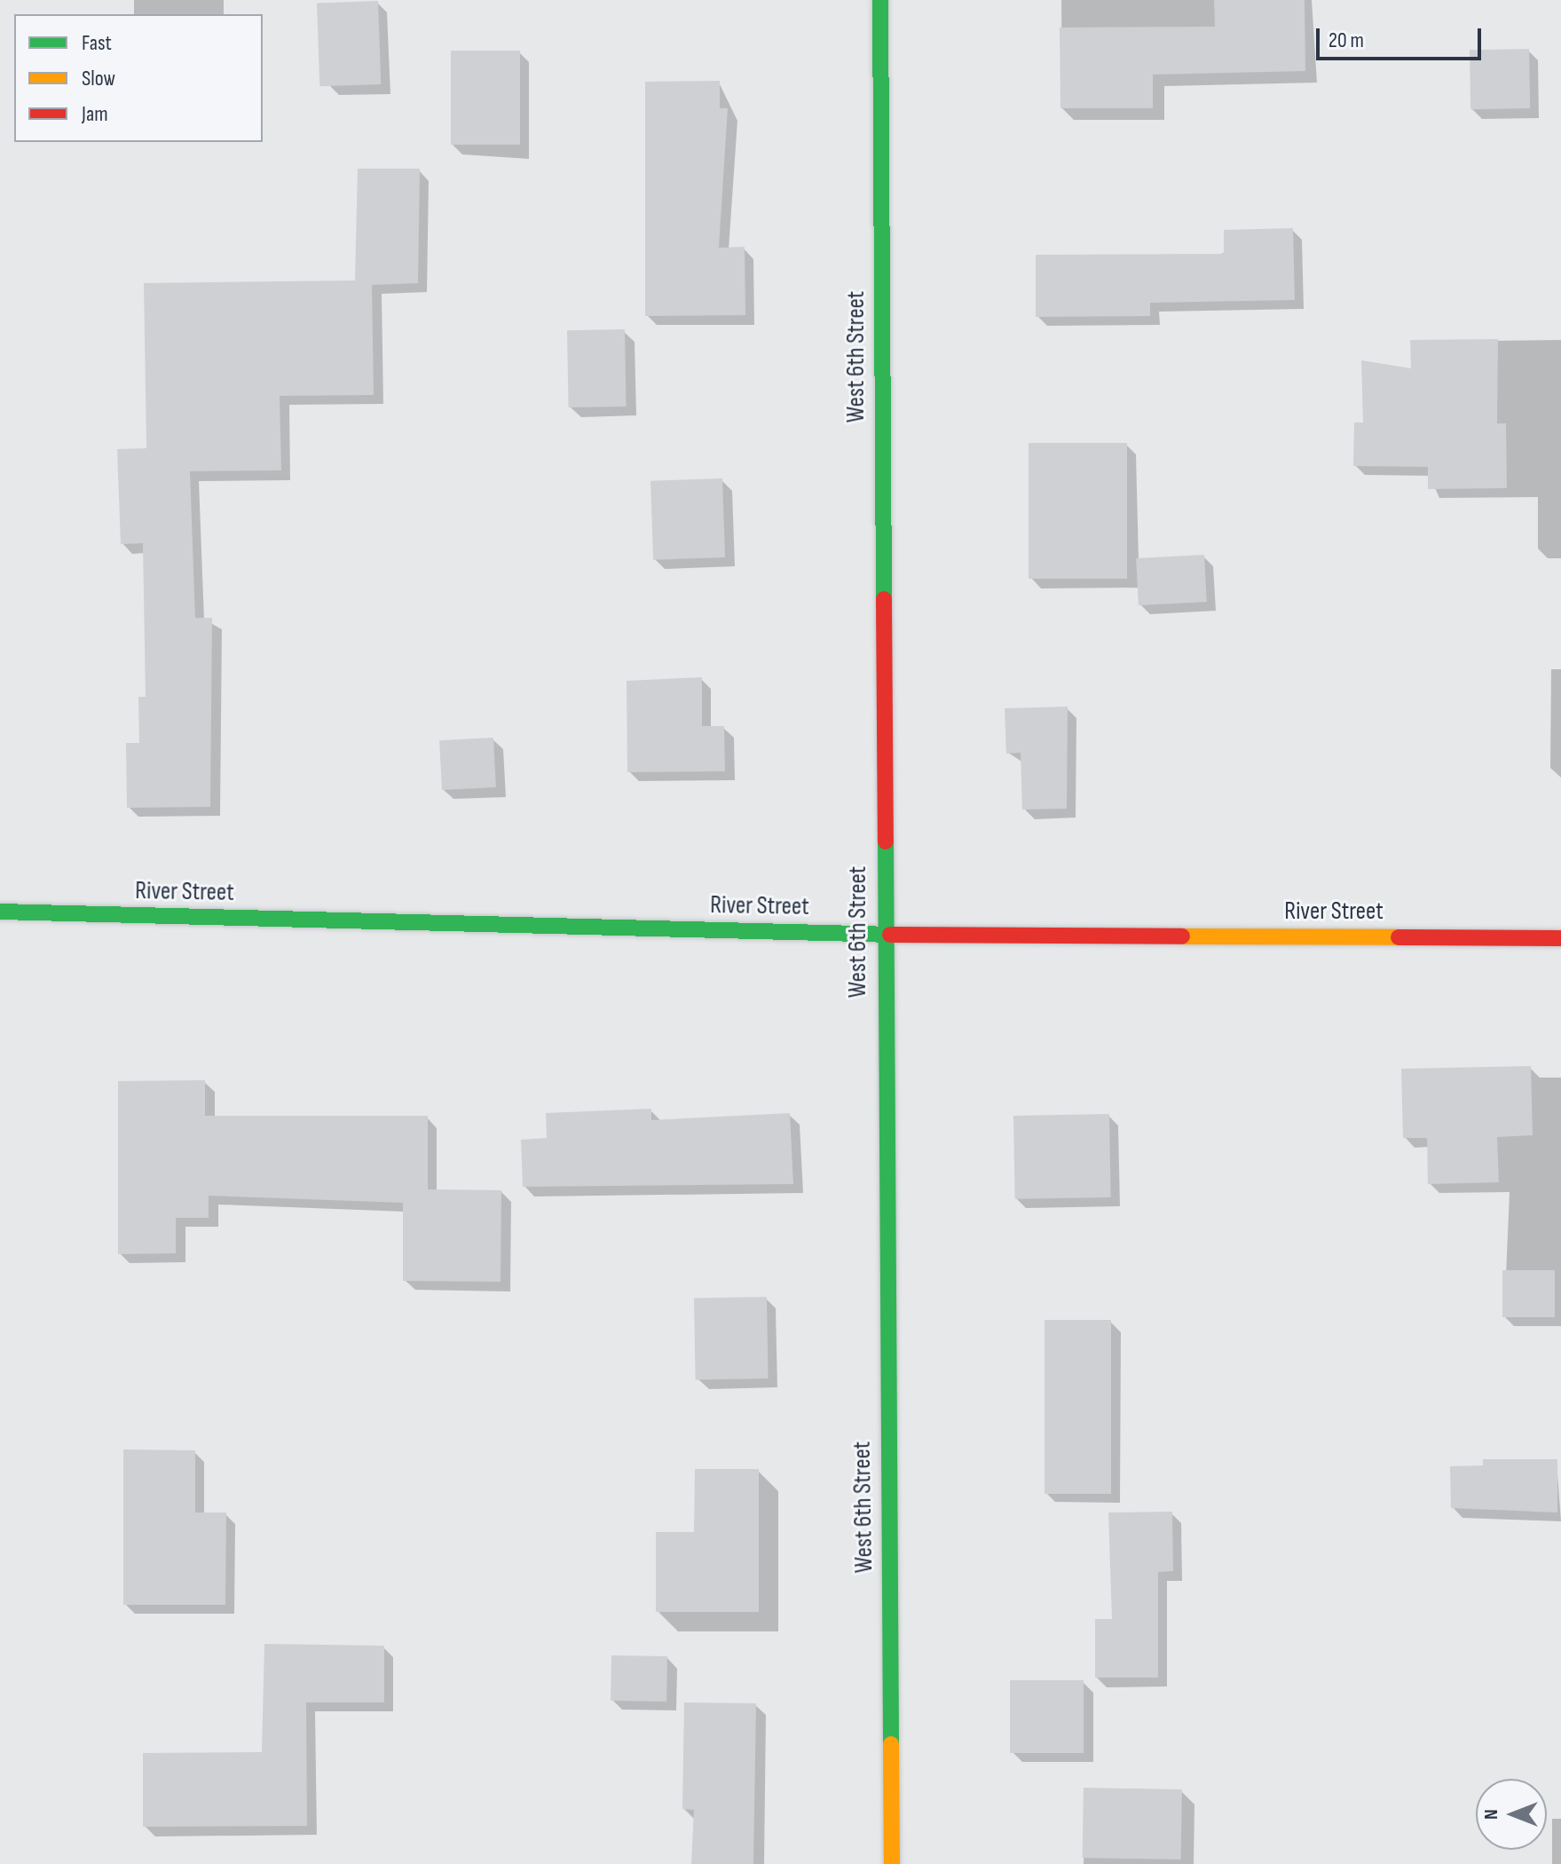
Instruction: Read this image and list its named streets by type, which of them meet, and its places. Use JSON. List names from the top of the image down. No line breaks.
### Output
{"streets":{"street":["West 6th Street","River Street"]},"crossings":[["West 6th Street","River Street"]],"legend":["Fast","Slow","Jam"],"scale_bar":"20 m","north":"left"}
